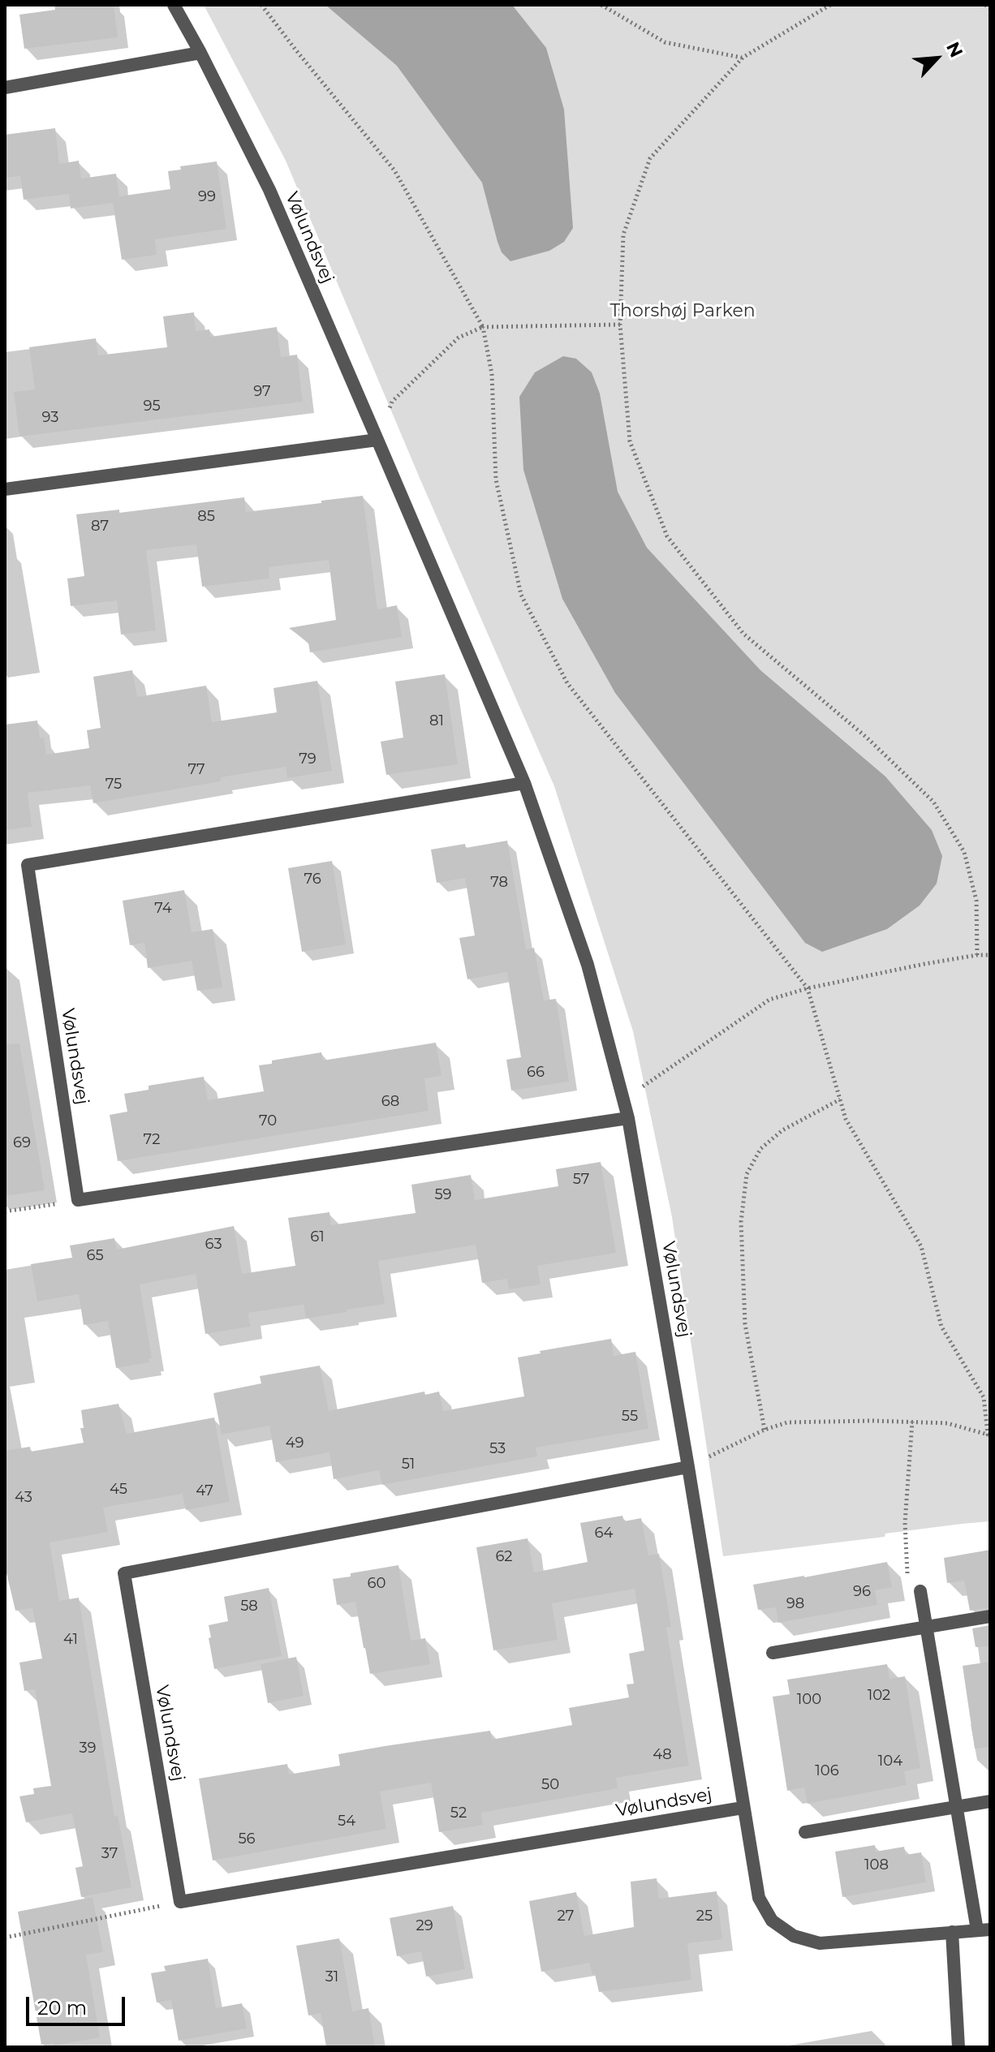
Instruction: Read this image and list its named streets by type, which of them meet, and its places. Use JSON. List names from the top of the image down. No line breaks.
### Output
{"streets":{"street":["Vølundsvej"]},"parks":["Thorshøj Parken"],"house_numbers":["99","97","95","93","85","87","81","79","77","75","76","78","74","66","68","70","72","69","57","59","61","63","65","55","49","53","51","45","47","43","64","62","60","96","98","58","41","102","100","39","48","104","106","50","52","54","56","37","108","27","25","29","31"],"scale_bar":"20 m","north":"top right"}
